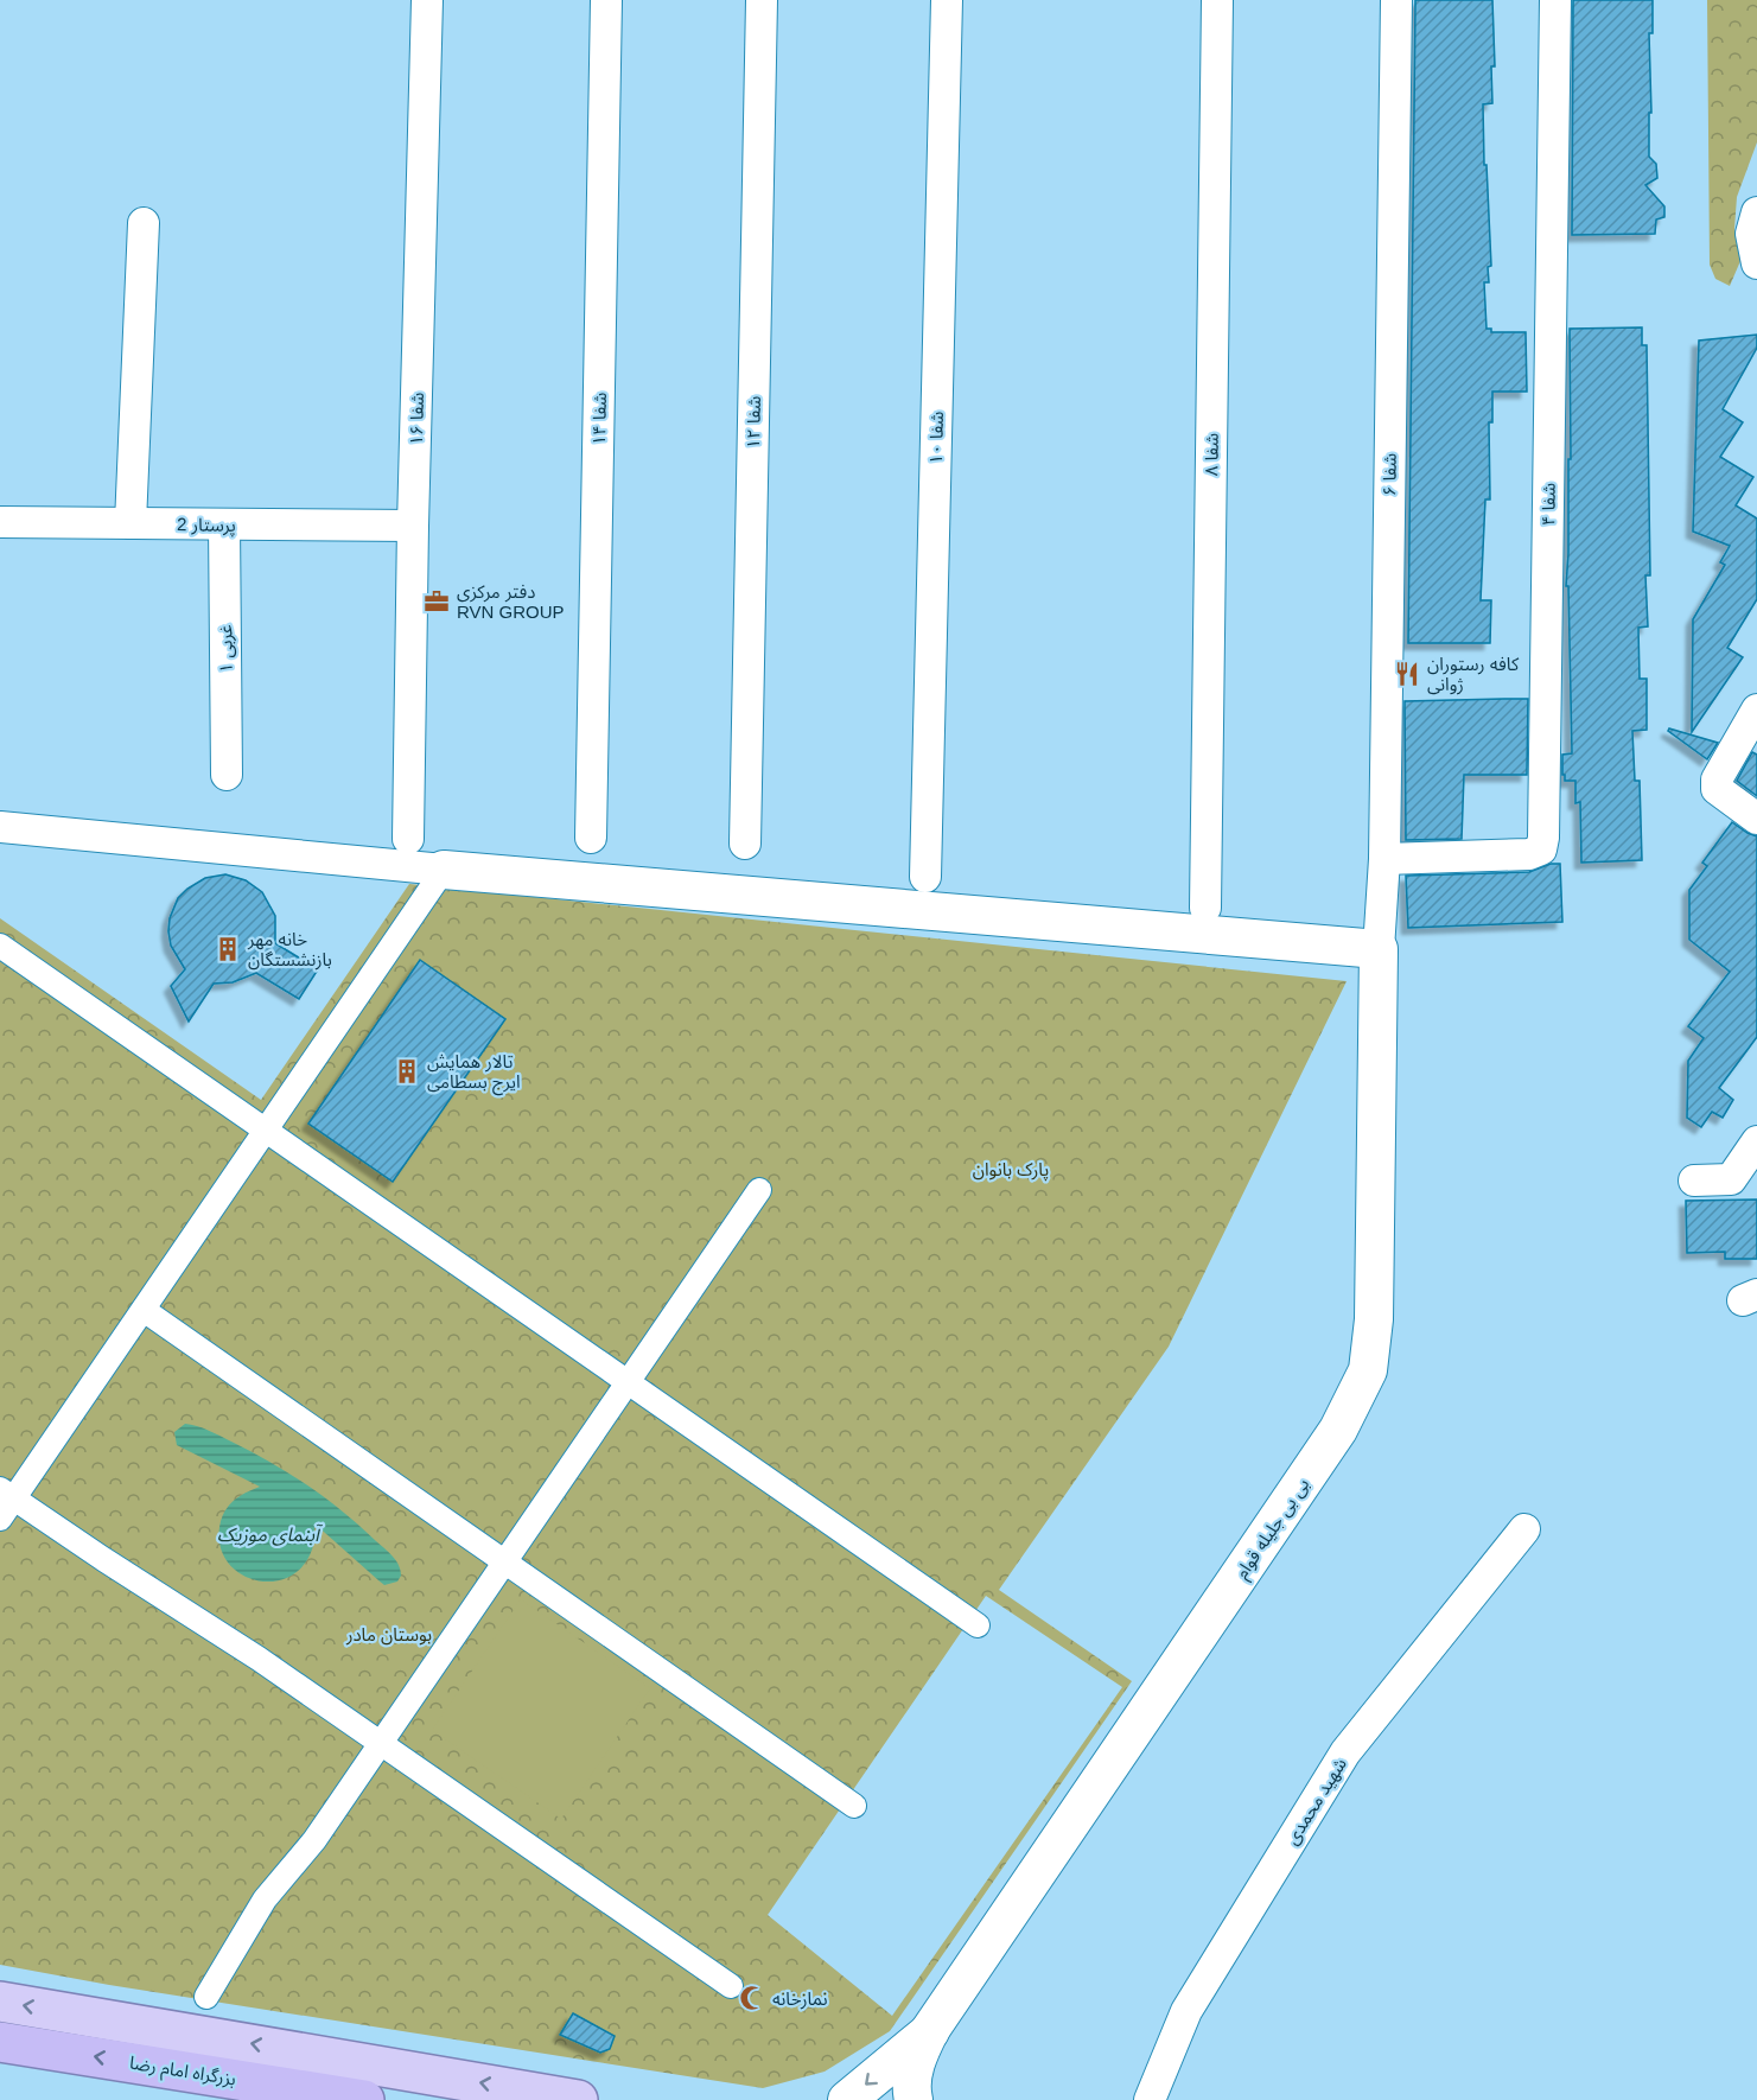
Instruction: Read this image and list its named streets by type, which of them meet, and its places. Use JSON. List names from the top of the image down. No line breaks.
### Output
{"streets":{"highway":["بزرگراه امام رضا"],"street":["شفا ۱۶","شفا ۱۴","شفا ۱۲","شفا ۱۰","شفا ۸","شفا ۶","شفا ۴","پرستار 2","۱ غربی","بی بی جلیله قوام","شهید محمدی"]},"crossings":[["شفا ۱۶","پرستار 2"],["شفا ۶","شفا ۴"],["شفا ۶","بی بی جلیله قوام"],["پرستار 2","۱ غربی"]],"one_way":["بزرگراه امام رضا"],"water":["آبنمای موزیک"],"parks":["پارک بانوان","بوستان مادر"],"places":{"office":["دفتر مرکزی RVN GROUP"],"restaurant":["کافه رستوران ژوانی"],"building":["خانه مهر بازنشستگان","تالار همایش ایرج بسطامی"],"mosque":["نمازخانه"]}}
